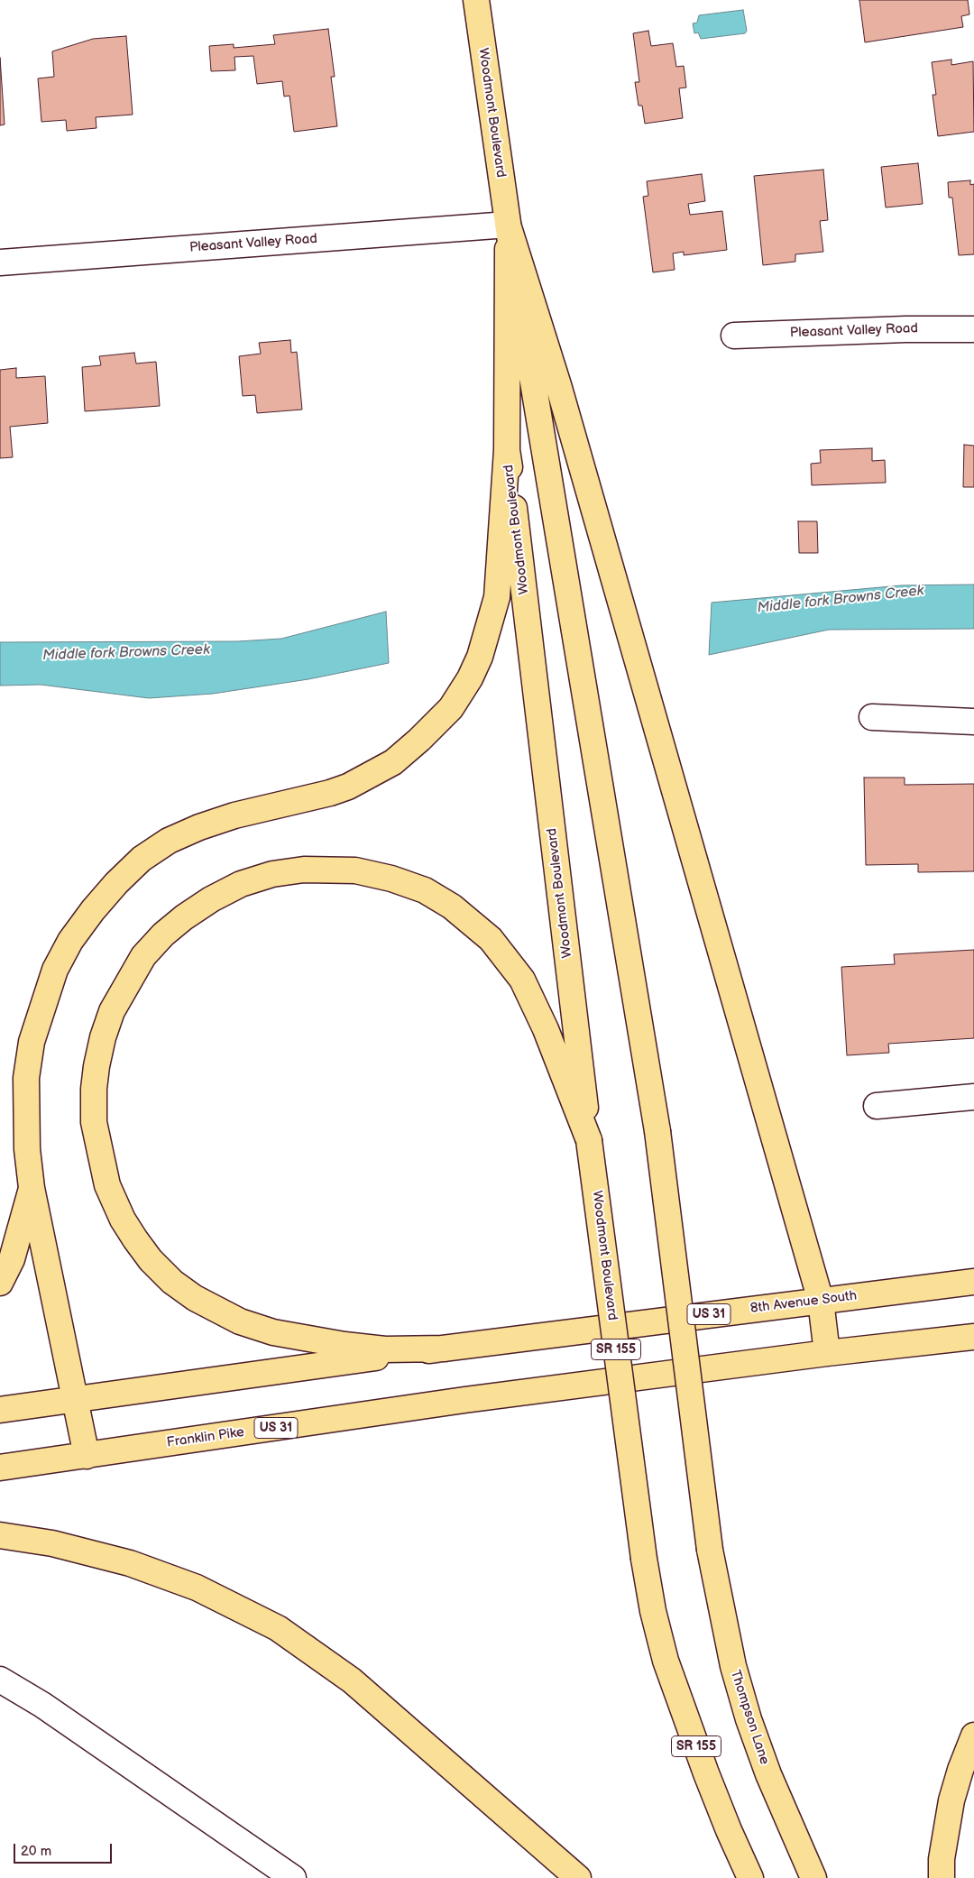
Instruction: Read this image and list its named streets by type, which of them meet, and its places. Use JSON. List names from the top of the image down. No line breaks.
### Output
{"streets":{"main road":["Woodmont Boulevard","8th Avenue South","US 31","SR 155","Franklin Pike","Thompson Lane"],"street":["Pleasant Valley Road"]},"crossings":[["Woodmont Boulevard","Pleasant Valley Road"],["Woodmont Boulevard","Thompson Lane"],["8th Avenue South","US 31"],["US 31","Franklin Pike"]],"water":["Middle fork Browns Creek"],"scale_bar":"20 m"}
